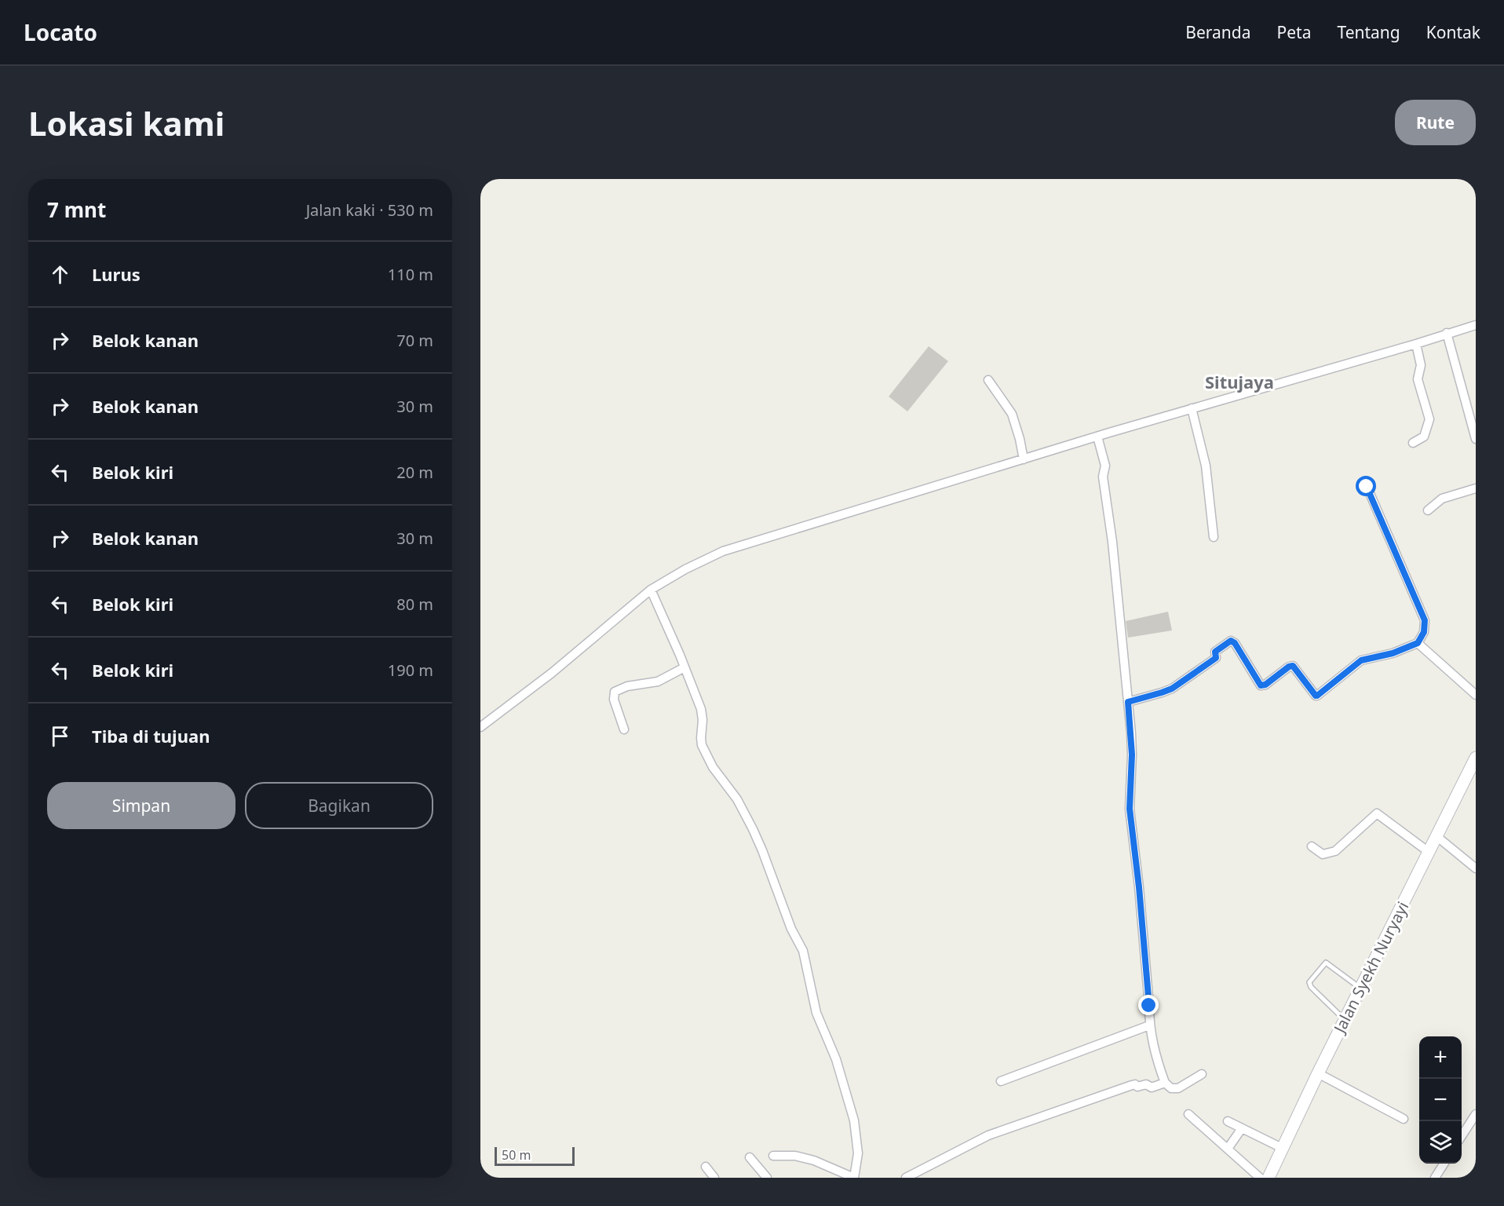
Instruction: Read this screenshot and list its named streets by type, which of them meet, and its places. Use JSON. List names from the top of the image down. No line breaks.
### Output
{"streets":{"main road":["Jalan Syekh Nuryayi"]},"districts":["Situjaya"],"scale_bar":"50 m","page":{"header":"Locato","nav":["Beranda","Peta","Tentang","Kontak"],"buttons":["Rute",["Simpan","Bagikan"]],"title":"Lokasi kami","heading":["7 mnt","Jalan kaki · 530 m"],"list":[["Lurus","110 m"],["Belok kanan","70 m"],["Belok kanan","30 m"],["Belok kiri","20 m"],["Belok kanan","30 m"],["Belok kiri","80 m"],["Belok kiri","190 m"],"Tiba di tujuan"],"map_buttons":["+","−"],"scale":"50 m"}}
